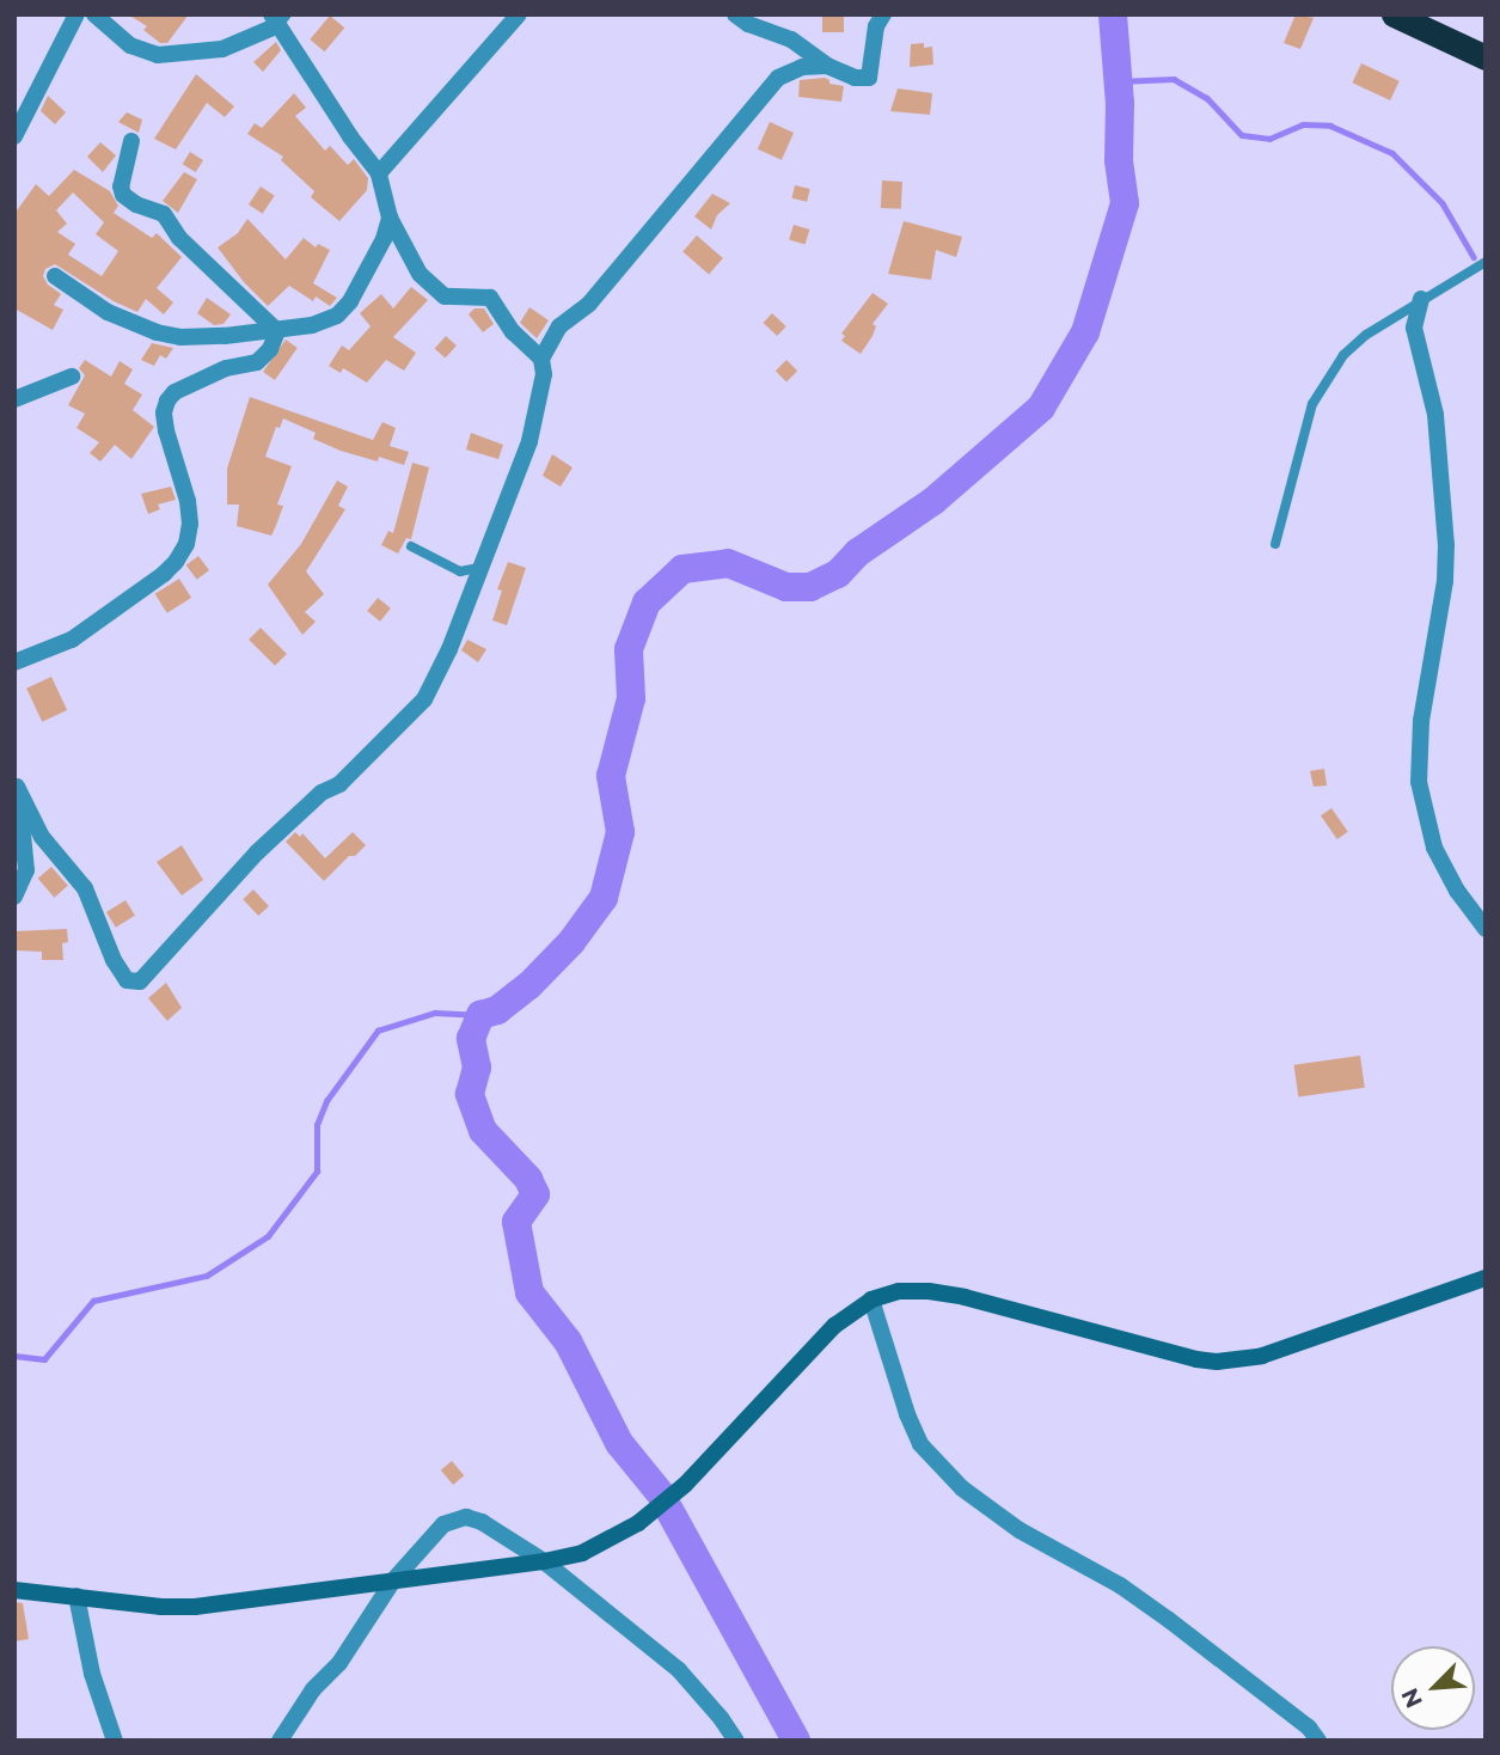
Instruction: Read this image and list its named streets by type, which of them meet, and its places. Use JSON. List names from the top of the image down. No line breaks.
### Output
{"north":"bottom left"}
